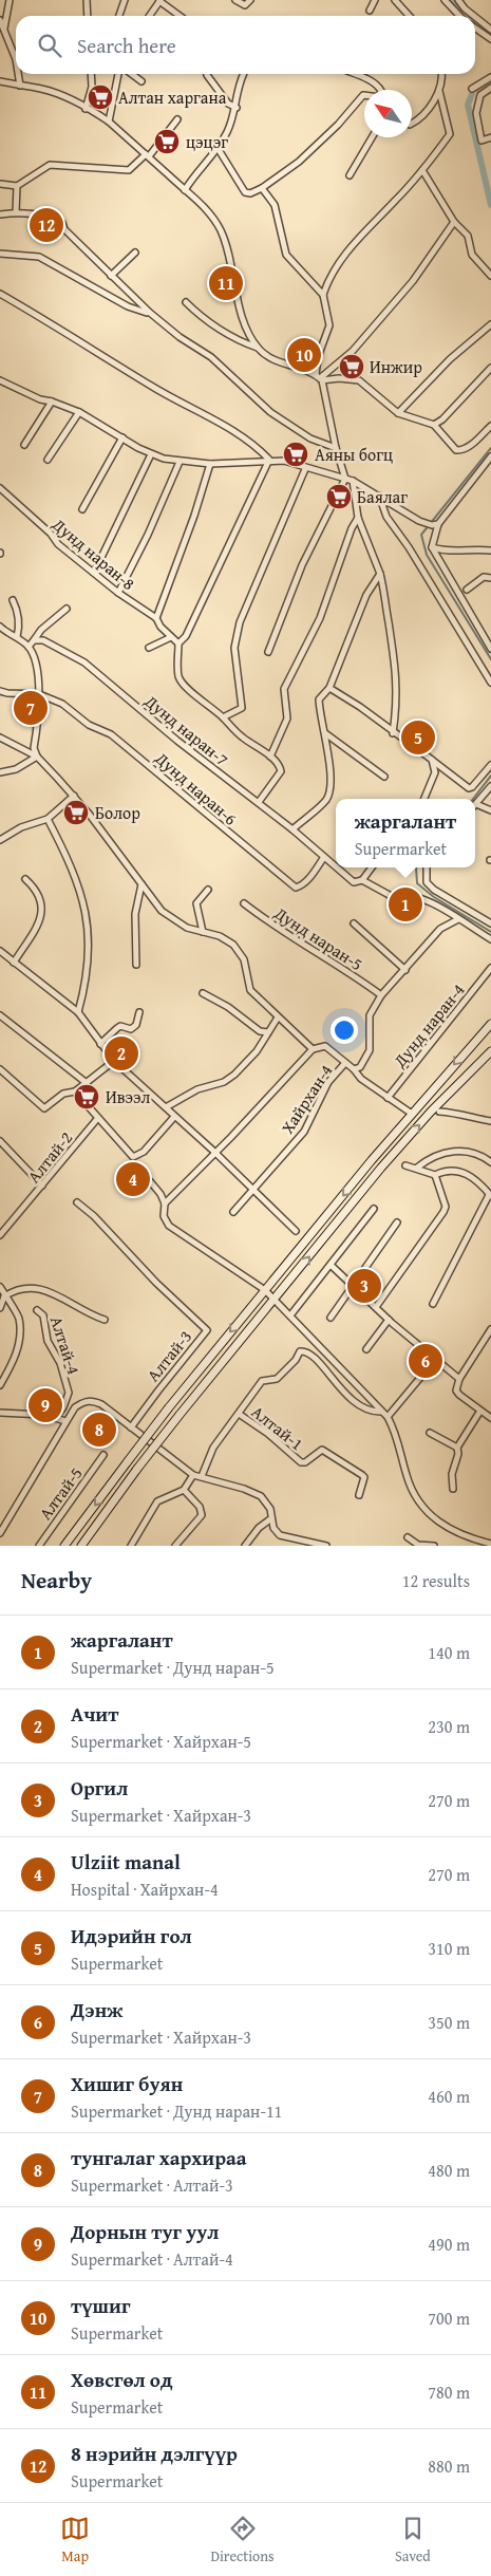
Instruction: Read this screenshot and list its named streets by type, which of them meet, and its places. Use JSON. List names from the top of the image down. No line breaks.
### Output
{"streets":{"street":["Дунд наран-8","Дунд наран-7","Дунд наран-6","Дунд наран-5","Дунд наран-4","Хайрхан-4","Алтай-2","Алтай-4","Алтай-3","Алтай-1","Алтай-5"]},"crossings":[["Дунд наран-7","Дунд наран-6"]],"places":{"supermarket":["Алтан харгана","цэцэг","Инжир","Аяны богц","Баялаг","Болор","Ивээл"]},"north":"top left","page":{"search":"Search here","pins":["12","11","10","7","5","1","2","4","3","6","9","8"],"popup":["жаргалант","Supermarket"],"heading":["Nearby","12 results"],"list":[{"mark":"1","name":"жаргалант","note":"Supermarket · Дунд наран-5","value":"140 m"},{"mark":"2","name":"Ачит","note":"Supermarket · Хайрхан-5","value":"230 m"},{"mark":"3","name":"Оргил","note":"Supermarket · Хайрхан-3","value":"270 m"},{"mark":"4","name":"Ulziit manal","note":"Hospital · Хайрхан-4","value":"270 m"},{"mark":"5","name":"Идэрийн гол","note":"Supermarket","value":"310 m"},{"mark":"6","name":"Дэнж","note":"Supermarket · Хайрхан-3","value":"350 m"},{"mark":"7","name":"Хишиг буян","note":"Supermarket · Дунд наран-11","value":"460 m"},{"mark":"8","name":"тунгалаг хархираа","note":"Supermarket · Алтай-3","value":"480 m"},{"mark":"9","name":"Дорнын туг уул","note":"Supermarket · Алтай-4","value":"490 m"},{"mark":"10","name":"түшиг","note":"Supermarket","value":"700 m"},{"mark":"11","name":"Хөвсгөл од","note":"Supermarket","value":"780 m"},{"mark":"12","name":"8 нэрийн дэлгүүр","note":"Supermarket","value":"880 m"}],"nav":["Map","Directions","Saved"]}}
